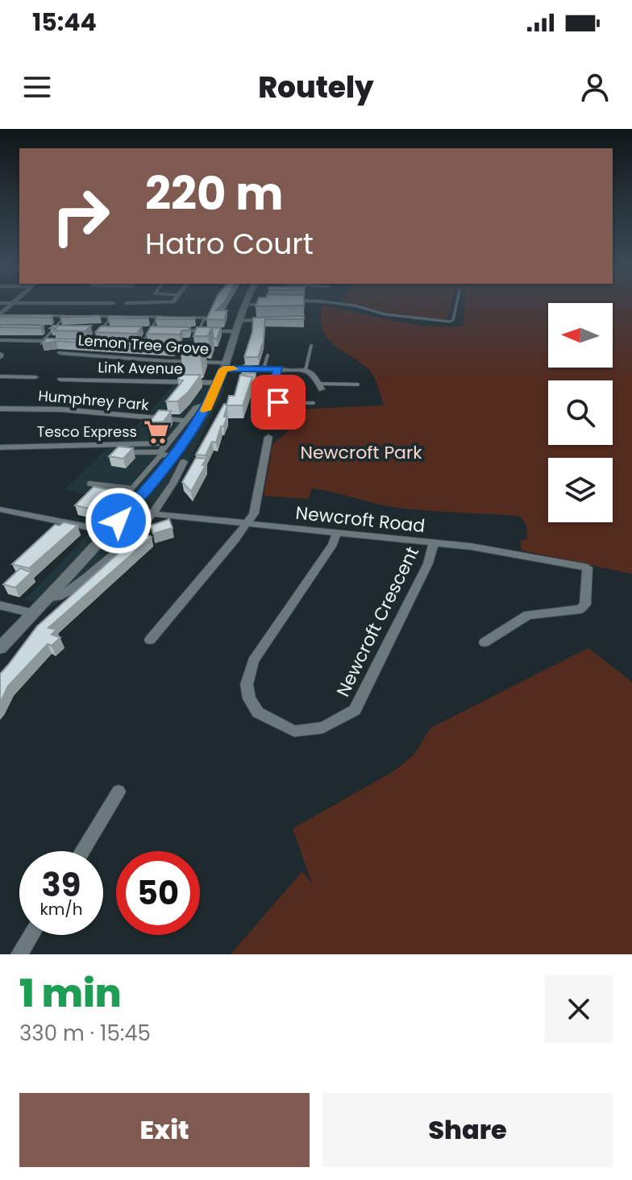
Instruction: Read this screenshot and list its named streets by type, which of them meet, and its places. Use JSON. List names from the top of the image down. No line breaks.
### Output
{"streets":{"street":["Lemon Tree Grove","Link Avenue","Humphrey Park","Newcroft Road","Newcroft Crescent"]},"crossings":[["Newcroft Road","Newcroft Crescent"]],"parks":["Newcroft Park"],"places":{"supermarket":["Tesco Express"]},"north":"left","page":{"status":"15:44","header":"Routely","turn":["220 m","Hatro Court"],"speed":"39 km/h","limit":"50","heading":["1 min","330 m · 15:45"],"buttons":["Exit","Share"]}}
